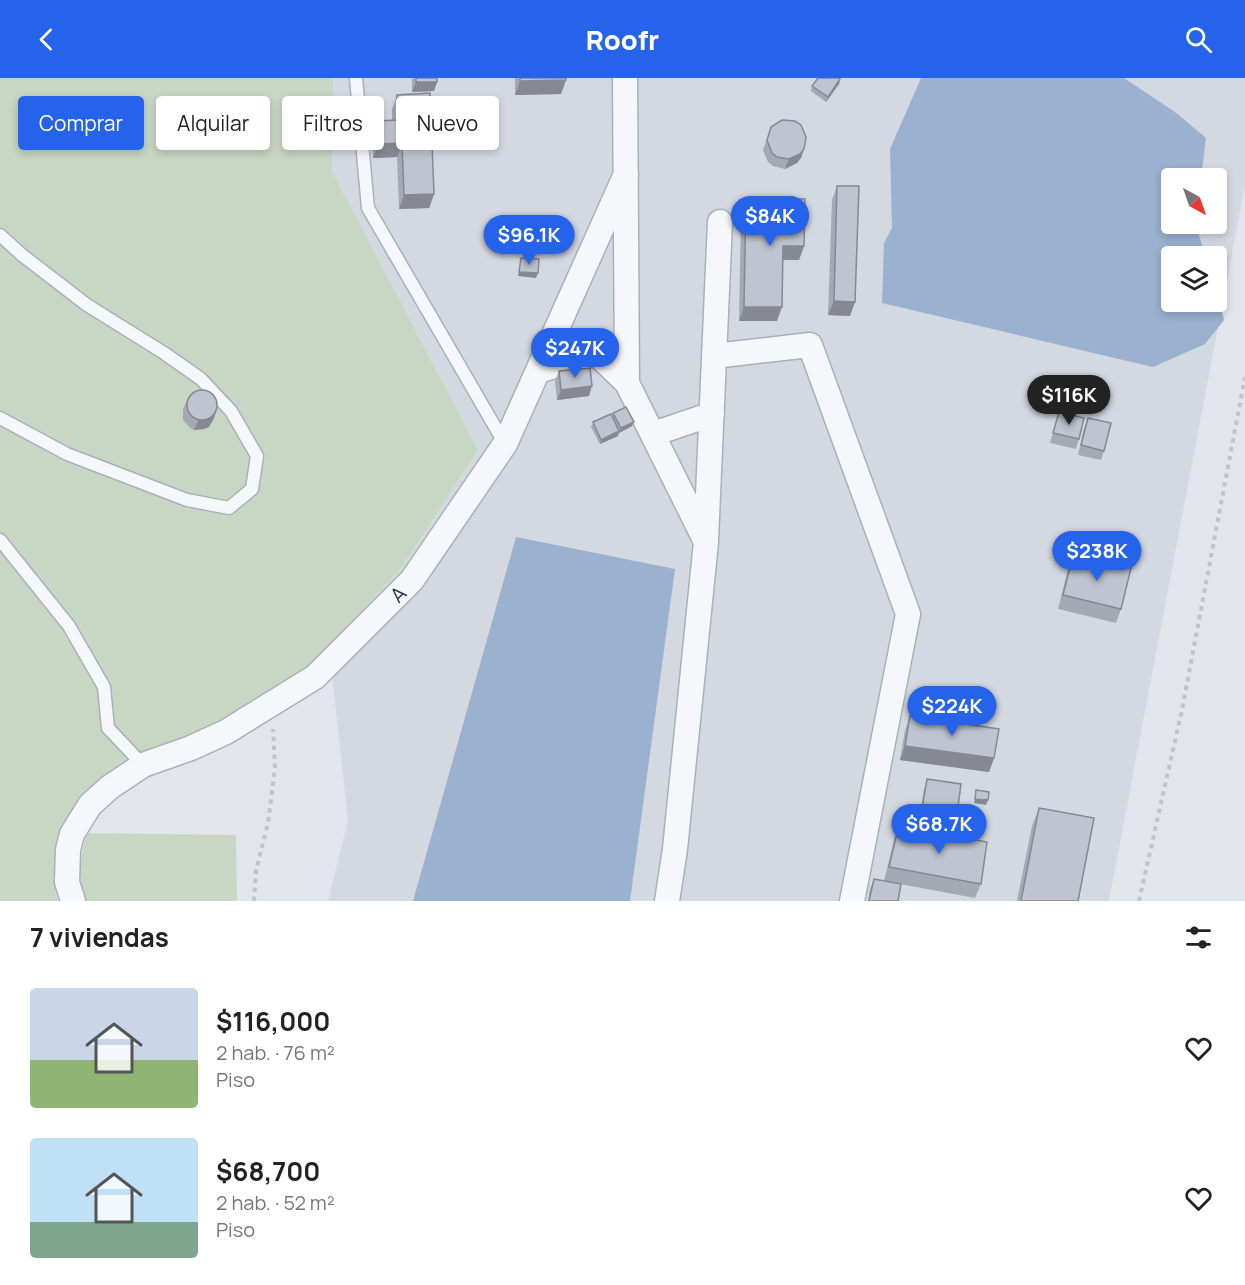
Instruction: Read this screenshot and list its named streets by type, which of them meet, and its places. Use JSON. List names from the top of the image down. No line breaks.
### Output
{"streets":{"street":["A"]},"north":"bottom right","page":{"header":"Roofr","chip":["Comprar","Alquilar","Filtros","Nuevo"],"price":["$84K","$96.1K","$247K","$116K","$238K","$224K","$68.7K"],"heading":"7 viviendas","list":[{"name":"$116,000","note":"2 hab. · 76 m² · Piso"},{"name":"$68,700","note":"2 hab. · 52 m² · Piso"}]}}
